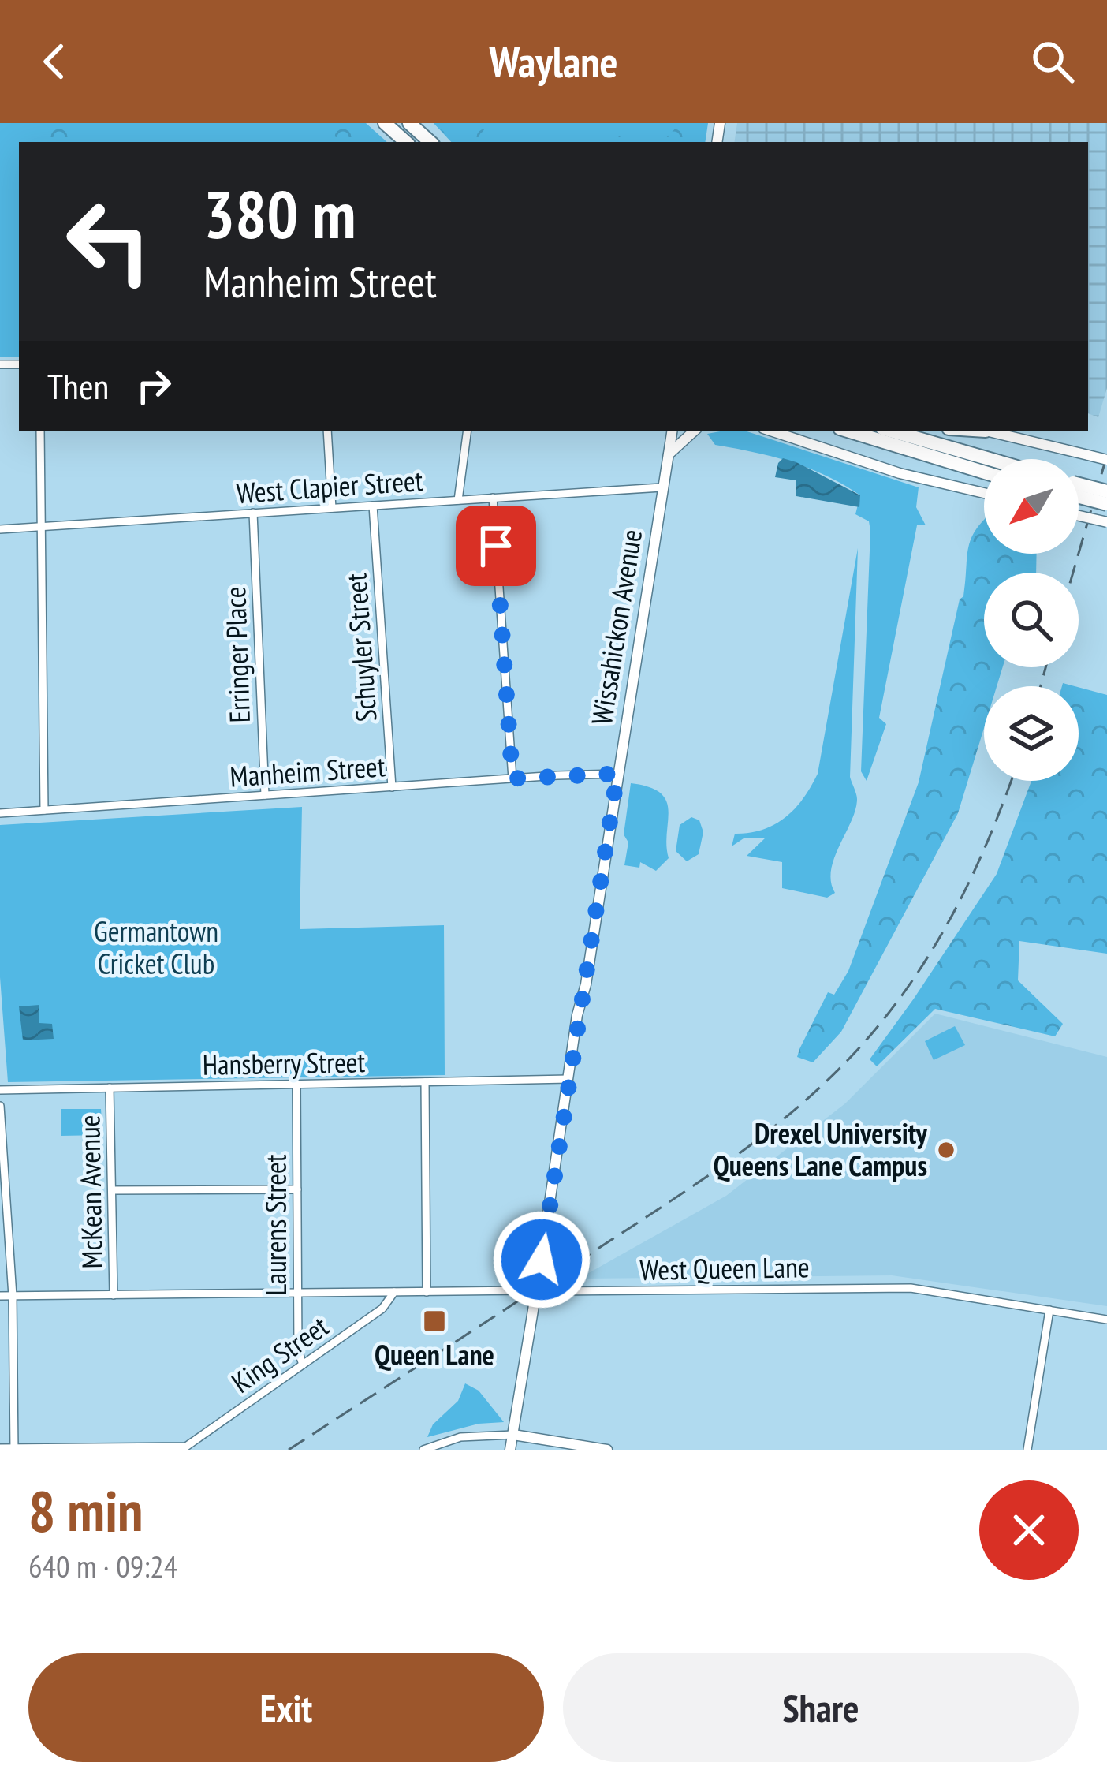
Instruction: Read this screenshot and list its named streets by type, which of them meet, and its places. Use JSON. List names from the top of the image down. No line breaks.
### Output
{"streets":{"street":["West Clapier Street","Wissahickon Avenue","Schuyler Street","Erringer Place","Manheim Street","Hansberry Street","McKean Avenue","Laurens Street","West Queen Lane","King Street"]},"crossings":[["West Clapier Street","Wissahickon Avenue"],["West Clapier Street","Schuyler Street"],["West Clapier Street","Erringer Place"],["Wissahickon Avenue","Manheim Street"],["Wissahickon Avenue","Hansberry Street"],["Wissahickon Avenue","West Queen Lane"],["Schuyler Street","Manheim Street"],["Erringer Place","Manheim Street"],["Hansberry Street","McKean Avenue"],["Hansberry Street","Laurens Street"],["McKean Avenue","West Queen Lane"],["Laurens Street","West Queen Lane"],["Laurens Street","King Street"],["West Queen Lane","King Street"]],"parks":["Germantown Cricket Club"],"places":{"other":["Drexel University Queens Lane Campus"],"transit":["Queen Lane"]},"north":"bottom left","page":{"header":"Waylane","turn":["380 m","Manheim Street"],"then":"Then","heading":["8 min","640 m · 09:24"],"buttons":["Exit","Share"]}}
